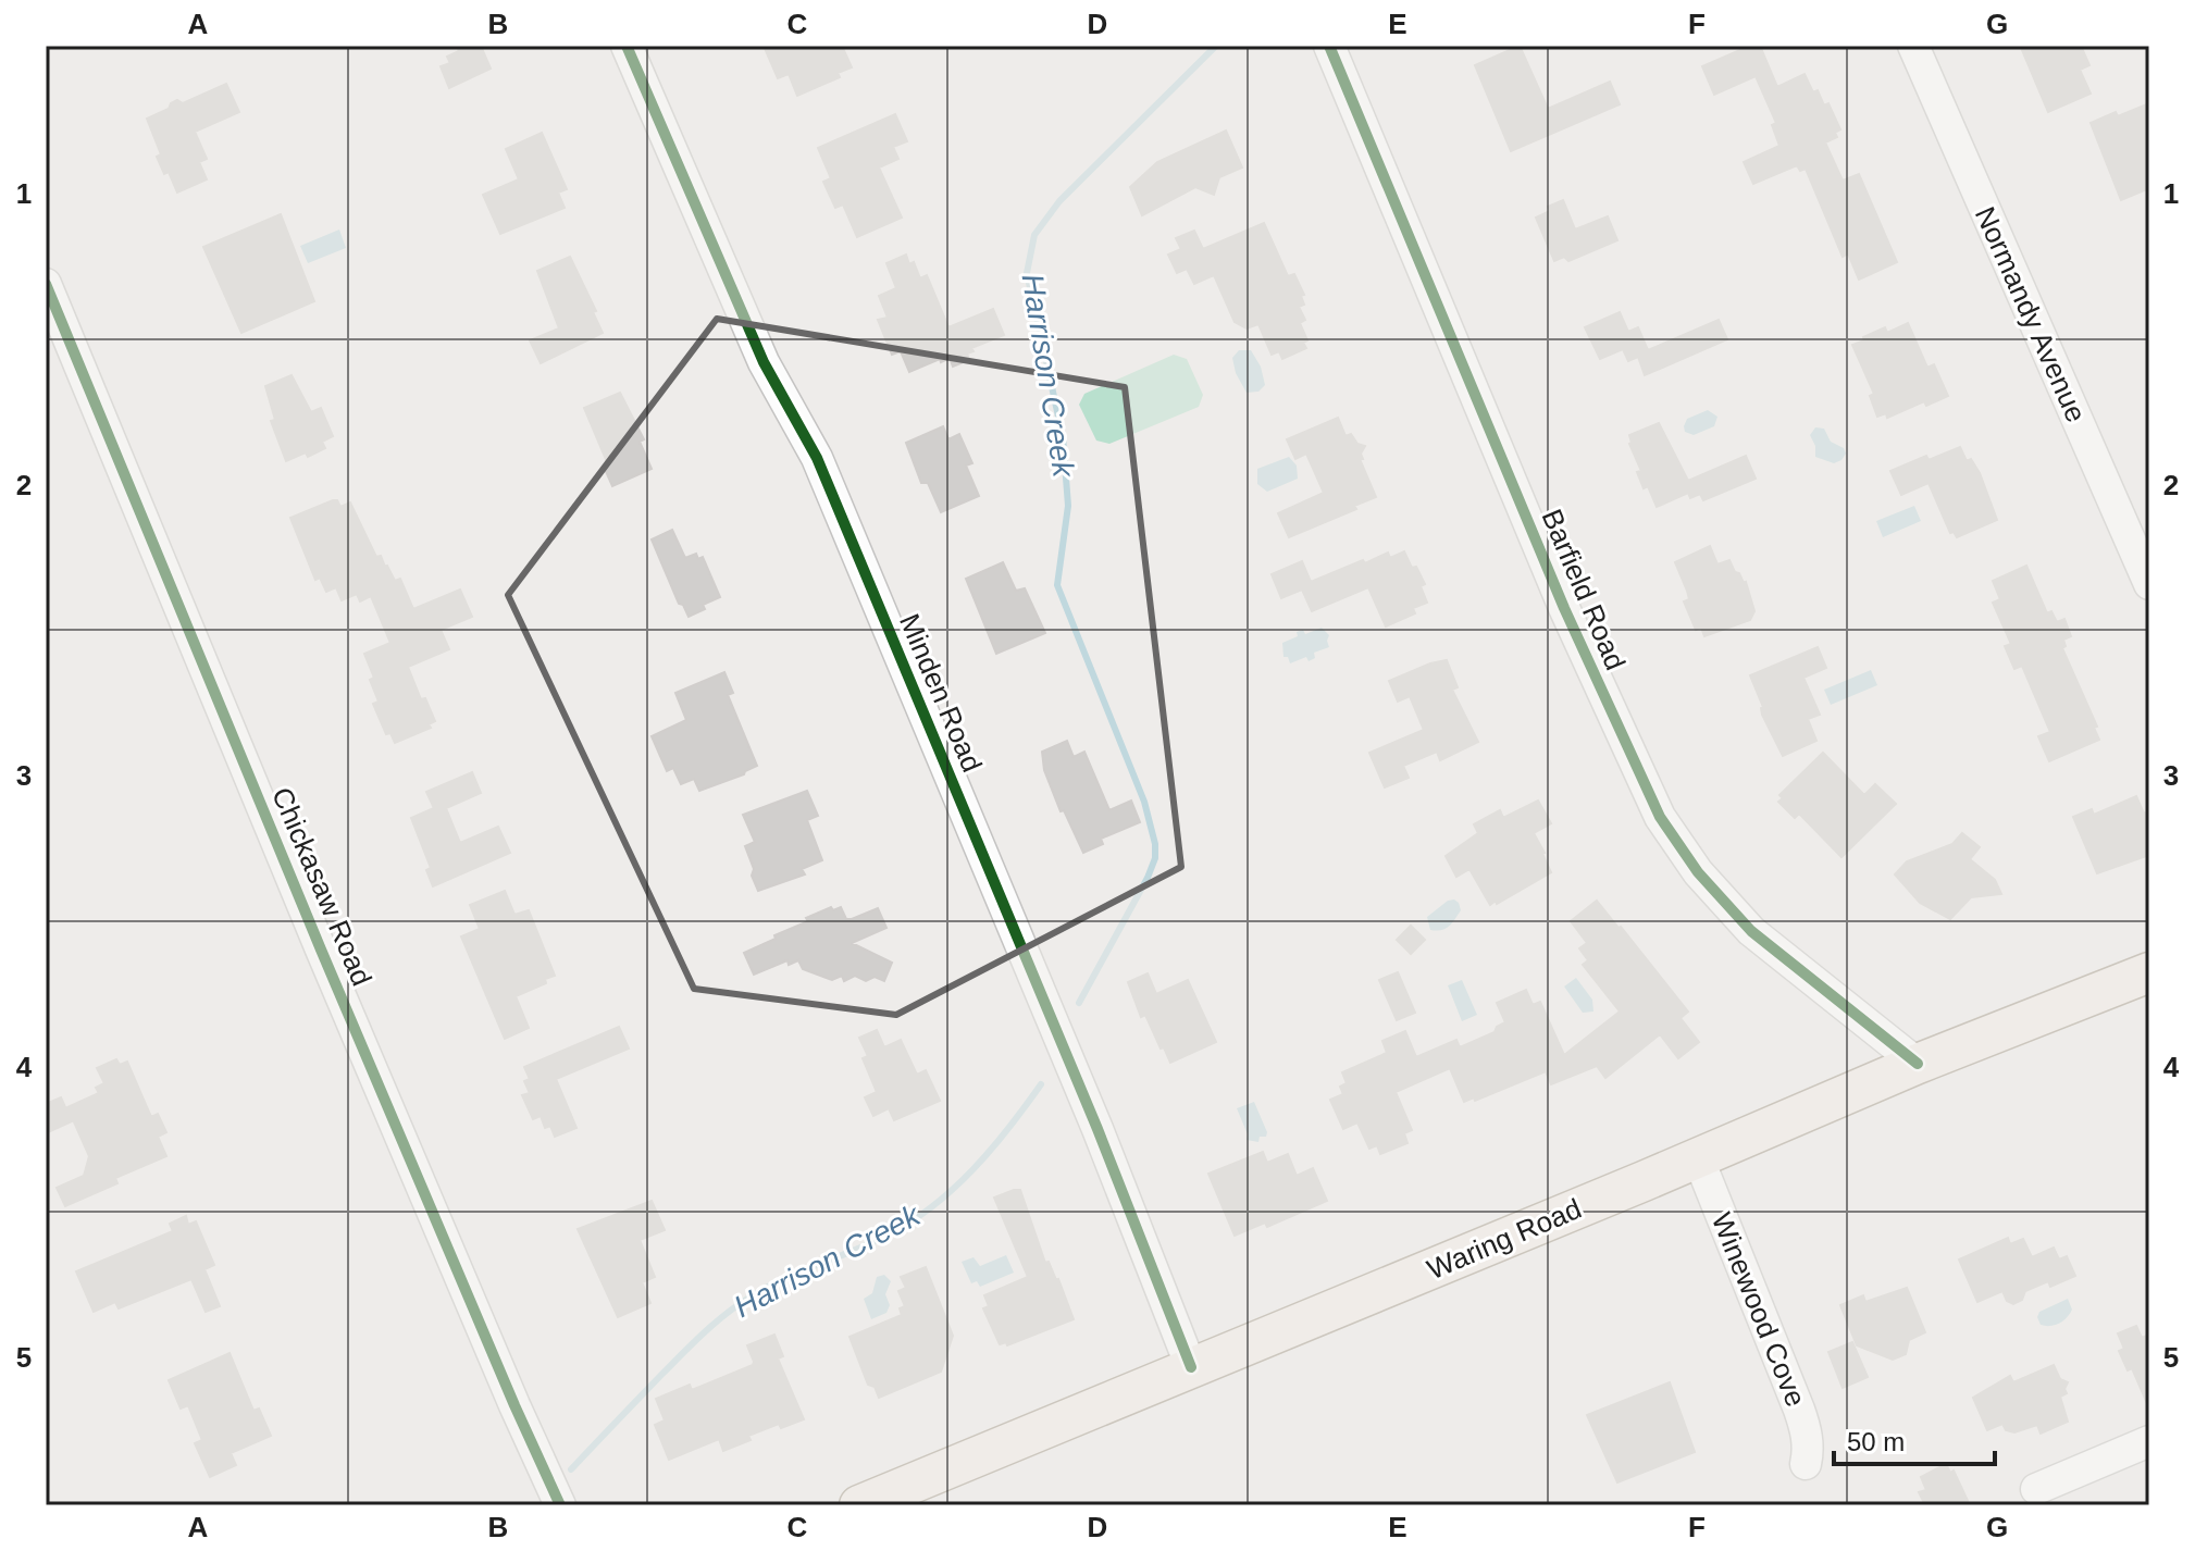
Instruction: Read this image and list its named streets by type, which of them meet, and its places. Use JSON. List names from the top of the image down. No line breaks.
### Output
{"streets":{"main road":["Waring Road"],"street":["Normandy Avenue","Barfield Road","Minden Road","Chickasaw Road","Winewood Cove"]},"crossings":[["Barfield Road","Waring Road"],["Minden Road","Waring Road"],["Waring Road","Winewood Cove"]],"water":["Harrison Creek"],"scale_bar":"50 m","grid":{"columns":["A","B","C","D","E","F","G"],"rows":["1","2","3","4","5"]}}
